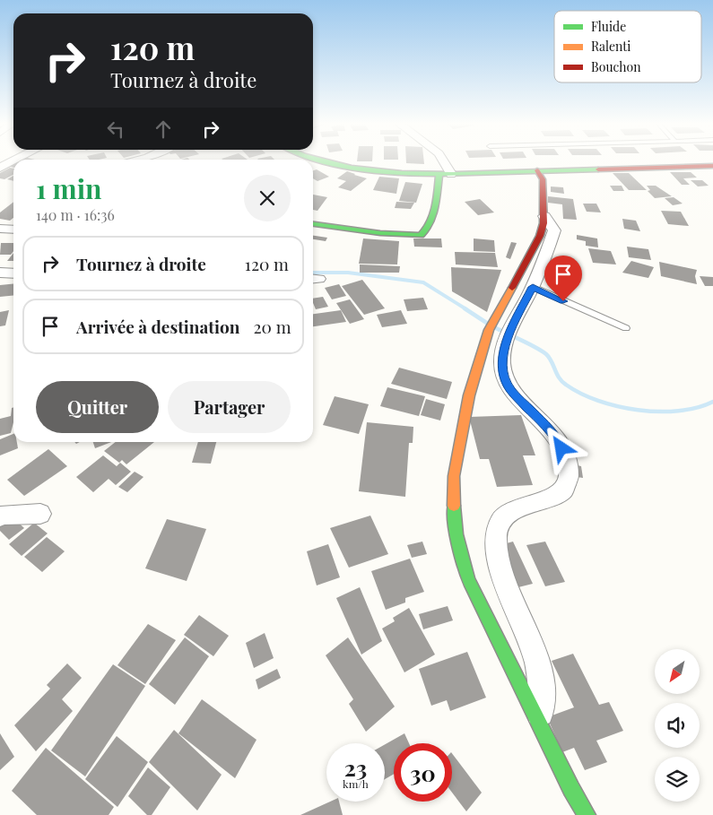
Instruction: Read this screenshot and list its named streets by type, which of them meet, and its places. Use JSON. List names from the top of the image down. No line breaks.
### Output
{"legend":["Fluide","Ralenti","Bouchon"],"north":"bottom left","page":{"turn":["120 m","Tournez à droite"],"heading":["1 min","140 m · 16:36"],"list":[{"name":"Tournez à droite","value":"120 m"},{"name":"Arrivée à destination","value":"20 m"}],"buttons":["Quitter","Partager"],"speed":"23 km/h","limit":"30"}}
